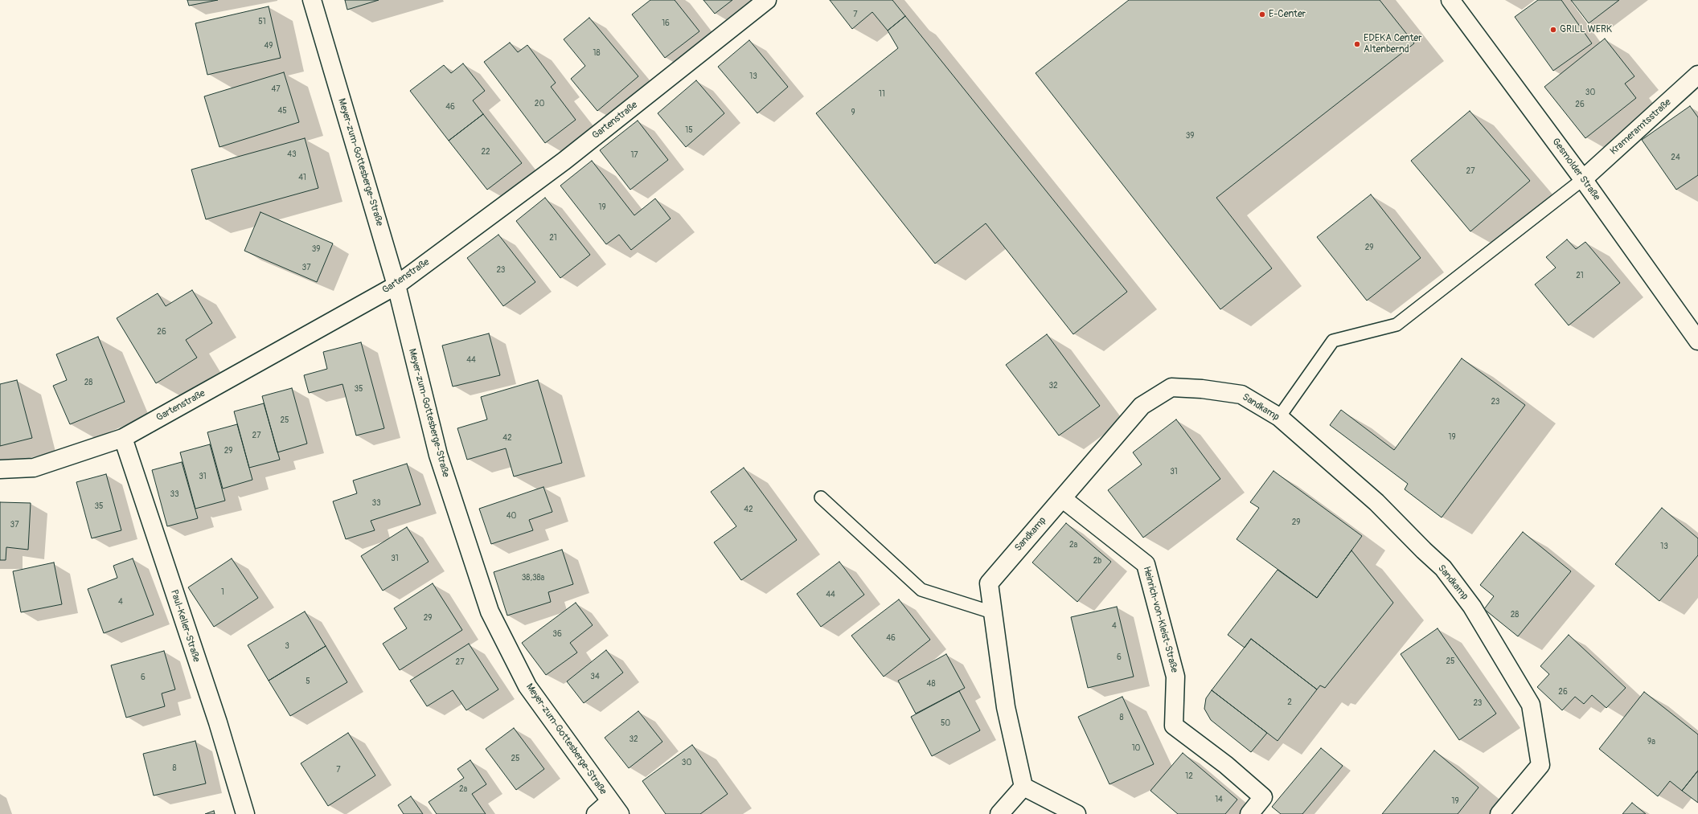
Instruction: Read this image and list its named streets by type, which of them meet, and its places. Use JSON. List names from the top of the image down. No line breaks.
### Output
{"streets":{"street":["Gartenstraße","Krameramtsstraße","Meyer-zum-Gottesberge-Straße","Gesmolder Straße","Sandkamp","Heinrich-von-Kleist-Straße","Paul-Keller-Straße"]},"crossings":[["Gartenstraße","Meyer-zum-Gottesberge-Straße"],["Gartenstraße","Paul-Keller-Straße"],["Krameramtsstraße","Gesmolder Straße"],["Sandkamp","Heinrich-von-Kleist-Straße"]],"places":["E-Center","GRILL WERK","EDEKA Center Altenbernd"],"house_numbers":["7","51","16","49","18","13","47","30","11","20","26","46","45","9","15","39","22","43","17","24","27","41","19","21","29","39","37","23","21","26","44","28","32","35","23","25","27","19","42","29","31","31","33","33","35","42","40","29","37","2a","13","31","2b","38,38a","1","44","4","28","29","4","36","46","3","6","25","27","34","6","5","48","26","2","23","8","50","32","9a","10","25","30","8","7","12","2a","14","19"]}
